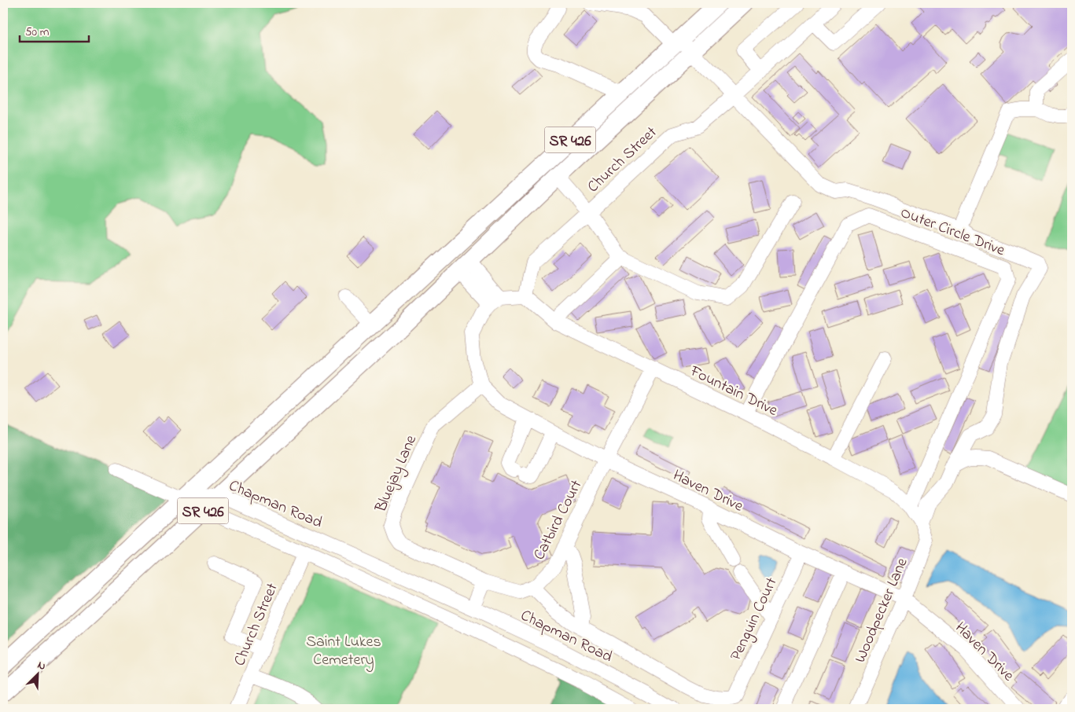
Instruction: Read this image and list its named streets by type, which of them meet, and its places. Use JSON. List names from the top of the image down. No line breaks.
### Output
{"streets":{"main road":["SR 426"],"street":["Church Street","Outer Circle Drive","Fountain Drive","Bluejay Lane","Haven Drive","Chapman Road","Catbird Court","Woodpecker Lane","Penguin Court"]},"crossings":[["SR 426","Chapman Road"],["Church Street","Fountain Drive"],["Outer Circle Drive","Fountain Drive"],["Fountain Drive","Catbird Court"],["Fountain Drive","Woodpecker Lane"],["Bluejay Lane","Haven Drive"],["Haven Drive","Catbird Court"],["Haven Drive","Woodpecker Lane"],["Haven Drive","Penguin Court"]],"parks":["Saint Lukes Cemetery"],"scale_bar":"50 m","north":"top right"}
